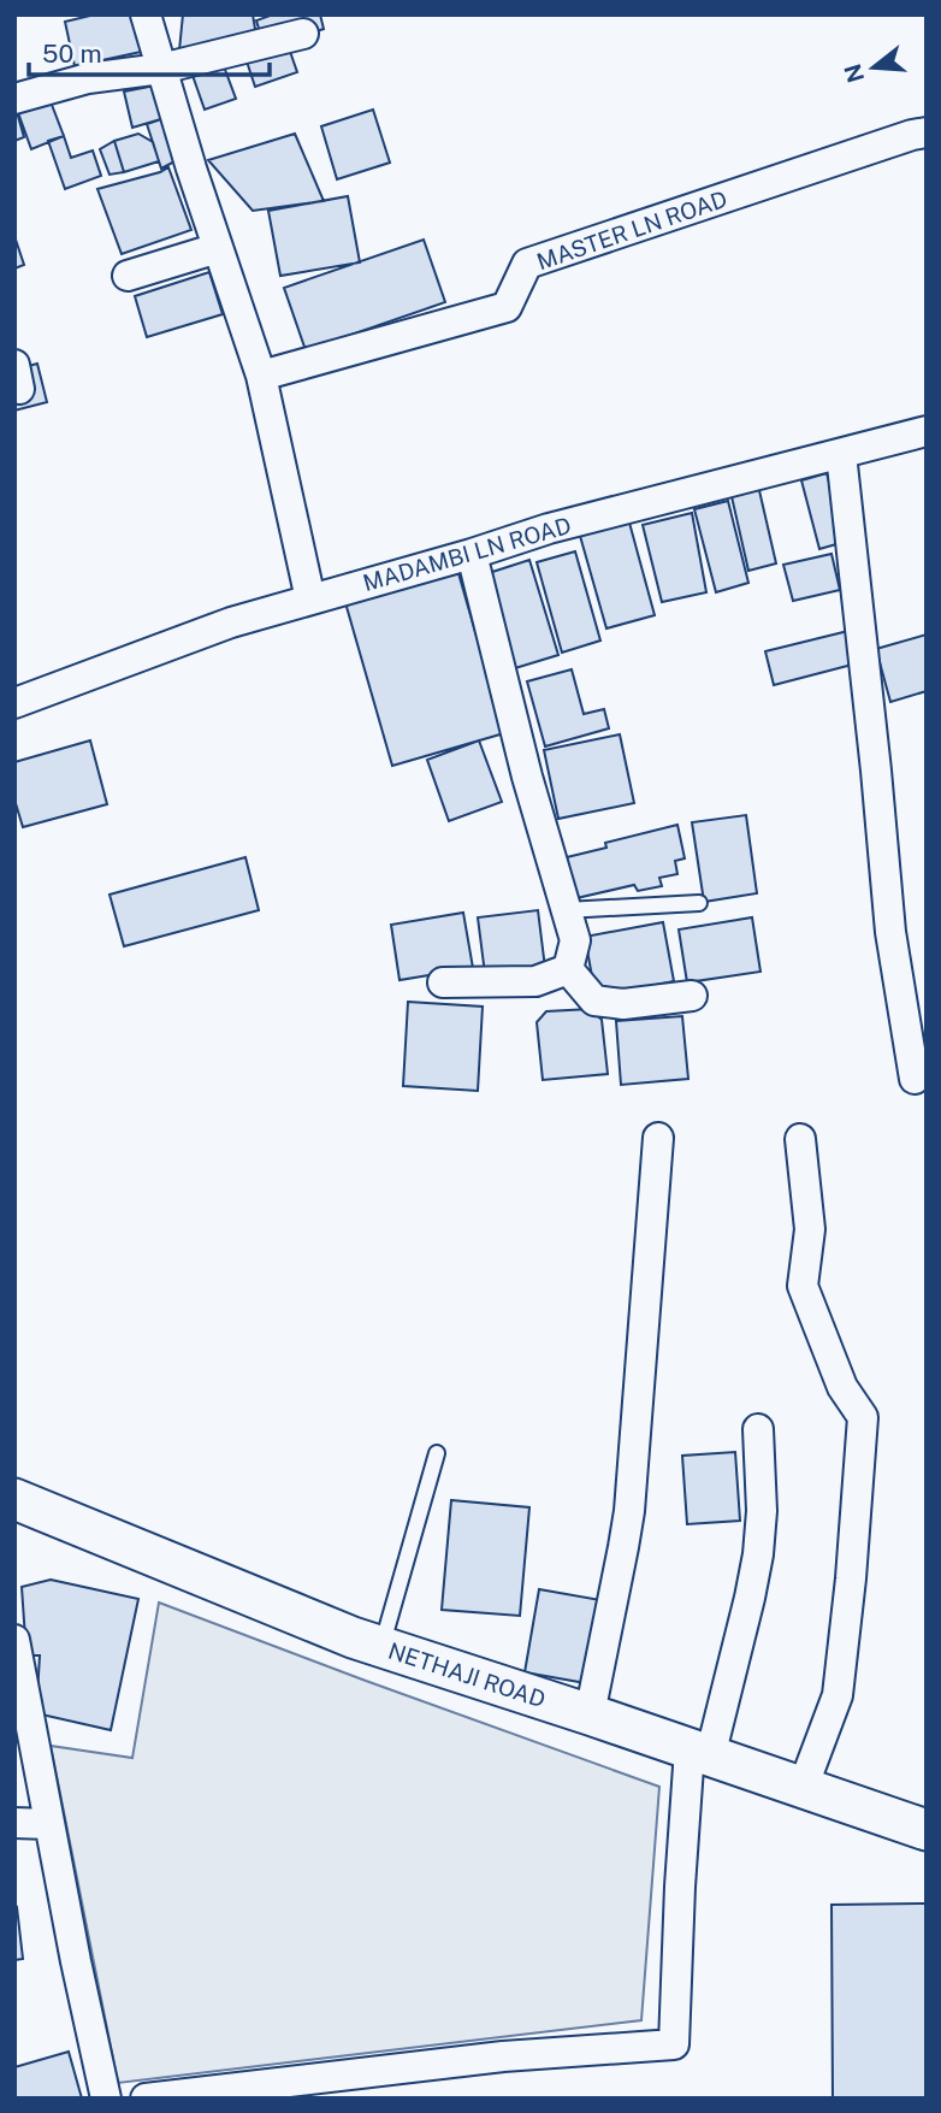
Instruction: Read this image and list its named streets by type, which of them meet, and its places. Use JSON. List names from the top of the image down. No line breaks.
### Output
{"streets":{"street":["MASTER LN ROAD","MADAMBI LN ROAD","NETHAJI ROAD"]},"scale_bar":"50 m","north":"left"}
